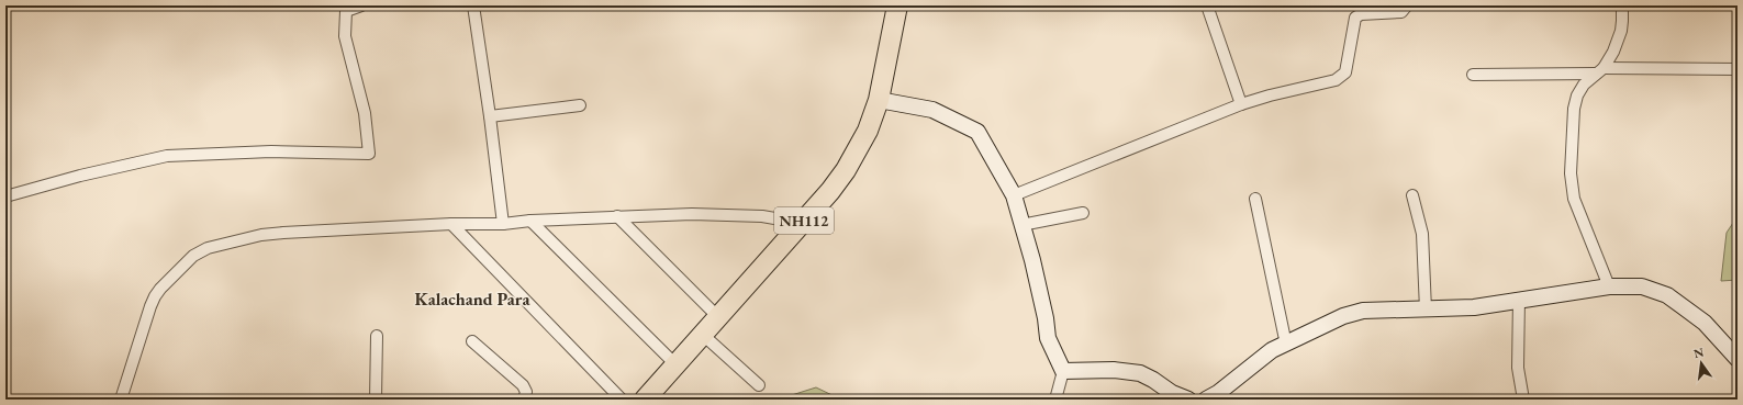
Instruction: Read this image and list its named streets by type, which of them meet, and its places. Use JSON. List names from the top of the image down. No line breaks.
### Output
{"streets":{"highway":["NH112"]},"districts":["Kalachand Para"],"north":"top"}
